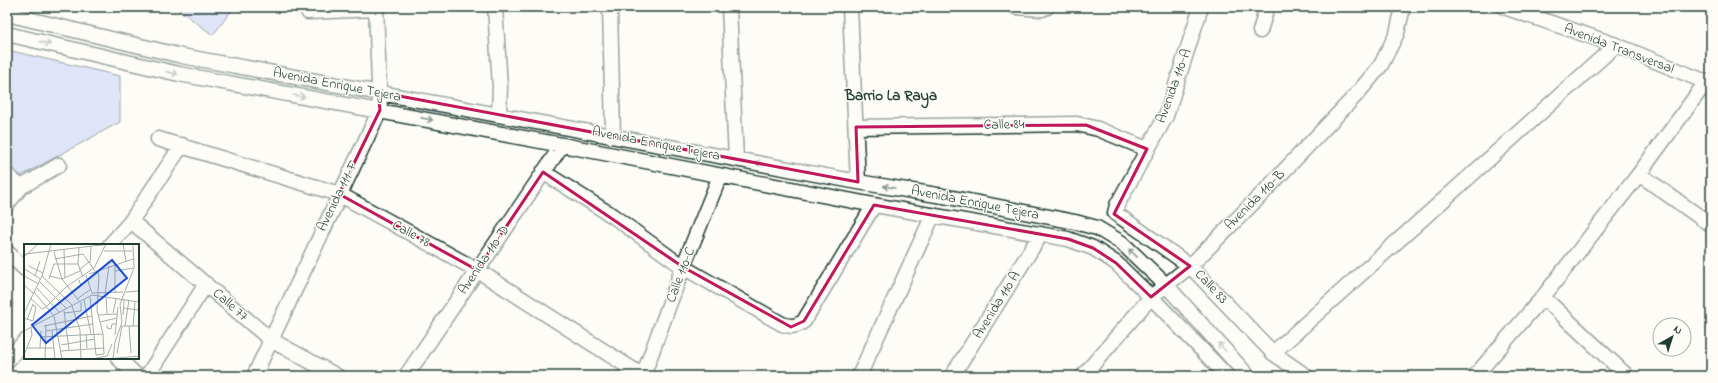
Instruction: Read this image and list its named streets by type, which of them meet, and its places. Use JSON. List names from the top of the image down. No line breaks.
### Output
{"streets":{"street":["Avenida Transversal","Avenida Enrique Tejera","Avenida 110-A","Calle 84","Avenida 111-F","Avenida 110-B","Calle 78","Avenida 110-D","Calle 110-C","Calle 83","Calle 77","Avenida 110 A"]},"crossings":[["Avenida Enrique Tejera","Avenida 111-F"],["Avenida Enrique Tejera","Avenida 110-B"],["Avenida Enrique Tejera","Avenida 110-D"],["Avenida Enrique Tejera","Calle 110-C"],["Avenida Enrique Tejera","Avenida 110 A"],["Avenida 110-A","Calle 84"],["Avenida 110-A","Calle 83"],["Avenida 111-F","Calle 78"],["Avenida 111-F","Calle 77"],["Avenida 110-B","Calle 83"],["Calle 78","Avenida 110-D"],["Calle 78","Calle 110-C"]],"districts":["Barrio La Raya"],"north":"top right"}
